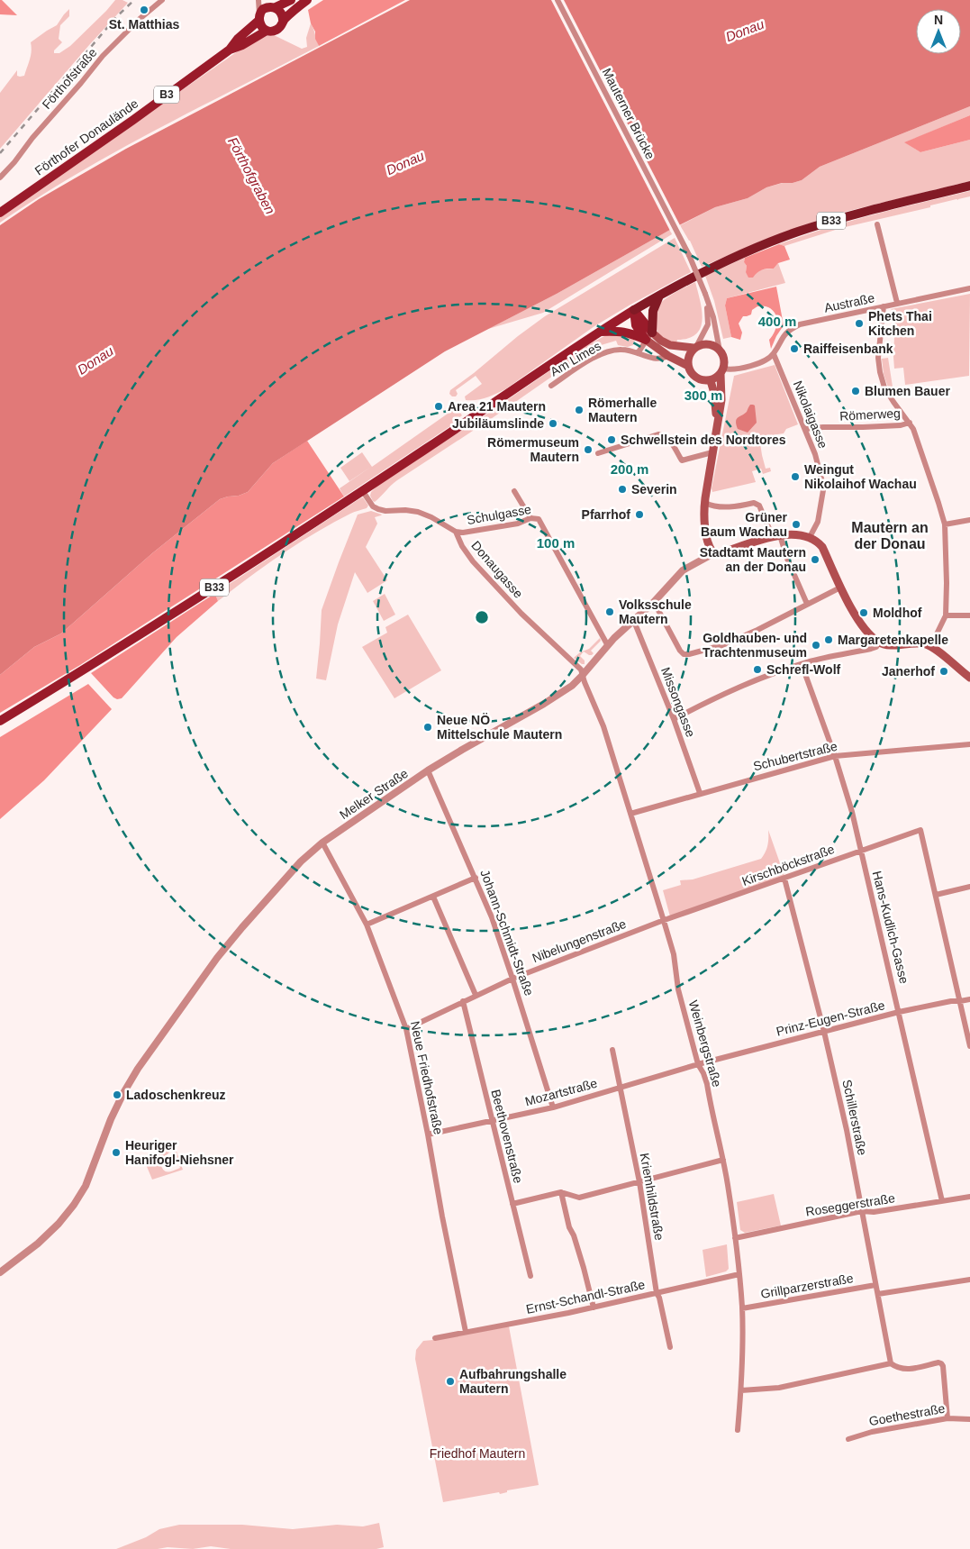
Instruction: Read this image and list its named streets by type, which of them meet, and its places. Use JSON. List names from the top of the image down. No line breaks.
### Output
{"streets":{"highway":["B33"],"main road":["B3","Förthofer Donaulände"],"street":["Förthofstraße","Mauterner Brücke","Austraße","Am Limes","Nikolaigasse","Römerweg","Schulgasse","Donaugasse","Missongasse","Schubertstraße","Melker Straße","Kirschböckstraße","Hans-Kudlich-Gasse","Johann-Schmidt-Straße","Nibelungenstraße","Prinz-Eugen-Straße","Weinbergstraße","Neue Friedhofstraße","Mozartstraße","Schillerstraße","Beethovenstraße","Kriemhildstraße","Roseggerstraße","Grillparzerstraße","Ernst-Schandl-Straße","Goethestraße"]},"crossings":[["B3","Förthofer Donaulände"],["Austraße","Nikolaigasse"],["Nikolaigasse","Römerweg"],["Schulgasse","Donaugasse"],["Schulgasse","Melker Straße"],["Donaugasse","Melker Straße"],["Donaugasse","Weinbergstraße"],["Missongasse","Schubertstraße"],["Missongasse","Melker Straße"],["Schubertstraße","Hans-Kudlich-Gasse"],["Schubertstraße","Weinbergstraße"],["Melker Straße","Johann-Schmidt-Straße"],["Melker Straße","Weinbergstraße"],["Melker Straße","Neue Friedhofstraße"],["Kirschböckstraße","Hans-Kudlich-Gasse"],["Kirschböckstraße","Nibelungenstraße"],["Kirschböckstraße","Weinbergstraße"],["Kirschböckstraße","Schillerstraße"],["Hans-Kudlich-Gasse","Prinz-Eugen-Straße"],["Hans-Kudlich-Gasse","Roseggerstraße"],["Johann-Schmidt-Straße","Nibelungenstraße"],["Johann-Schmidt-Straße","Mozartstraße"],["Nibelungenstraße","Weinbergstraße"],["Nibelungenstraße","Neue Friedhofstraße"],["Nibelungenstraße","Beethovenstraße"],["Prinz-Eugen-Straße","Weinbergstraße"],["Prinz-Eugen-Straße","Mozartstraße"],["Prinz-Eugen-Straße","Schillerstraße"],["Weinbergstraße","Mozartstraße"],["Weinbergstraße","Roseggerstraße"],["Weinbergstraße","Grillparzerstraße"],["Weinbergstraße","Ernst-Schandl-Straße"],["Neue Friedhofstraße","Mozartstraße"],["Neue Friedhofstraße","Ernst-Schandl-Straße"],["Mozartstraße","Beethovenstraße"],["Mozartstraße","Kriemhildstraße"],["Schillerstraße","Roseggerstraße"],["Schillerstraße","Grillparzerstraße"],["Kriemhildstraße","Ernst-Schandl-Straße"]],"districts":["Mautern an der Donau"],"water":["Donau","Förthofgraben"],"parks":["Friedhof Mautern"],"places":["St. Matthias","Phets Thai Kitchen","Raiffeisenbank","Blumen Bauer","Area 21 Mautern","Römerhalle Mautern","Jubiläumslinde","Schwellstein des Nordtores","Römermuseum Mautern","Weingut Nikolaihof Wachau","Severin","Pfarrhof","Grüner Baum Wachau","Stadtamt Mautern an der Donau","Volksschule Mautern","Moldhof","Margaretenkapelle","Goldhauben- und Trachtenmuseum","Schrefl-Wolf","Janerhof","Neue NÖ Mittelschule Mautern","Ladoschenkreuz","Heuriger Hanifogl-Niehsner","Aufbahrungshalle Mautern"],"north":"top","rings":["400 m","300 m","200 m","100 m"]}
